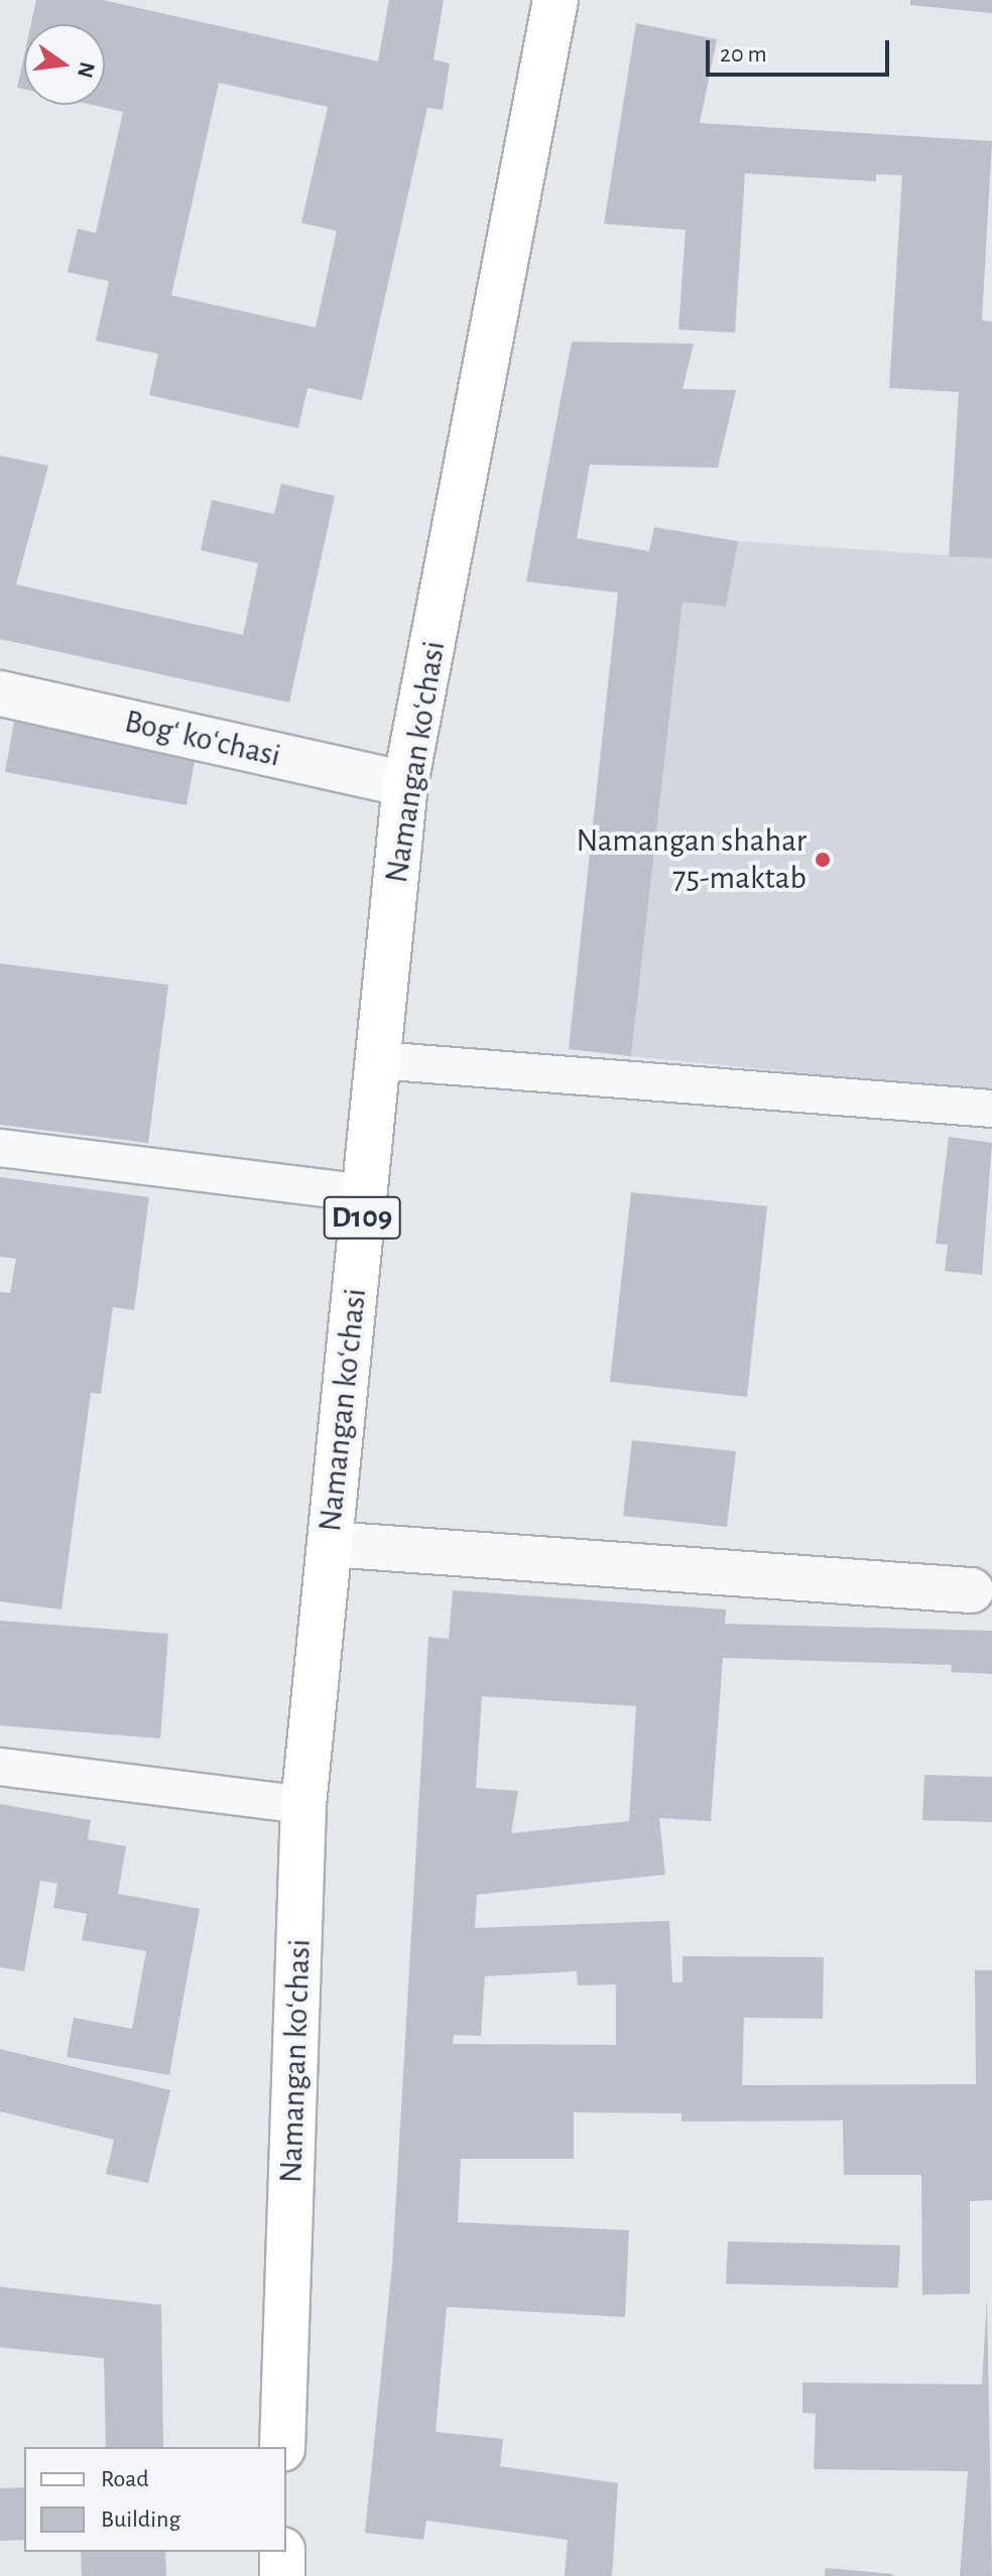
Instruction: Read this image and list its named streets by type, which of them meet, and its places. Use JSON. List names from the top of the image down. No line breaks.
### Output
{"streets":{"main road":["Namangan koʻchasi","D109"],"street":["Bogʻ koʻchasi"]},"crossings":[["Bogʻ koʻchasi","Namangan koʻchasi"]],"places":["Namangan shahar 75-maktab"],"legend":["Road","Building"],"scale_bar":"20 m","north":"right"}
